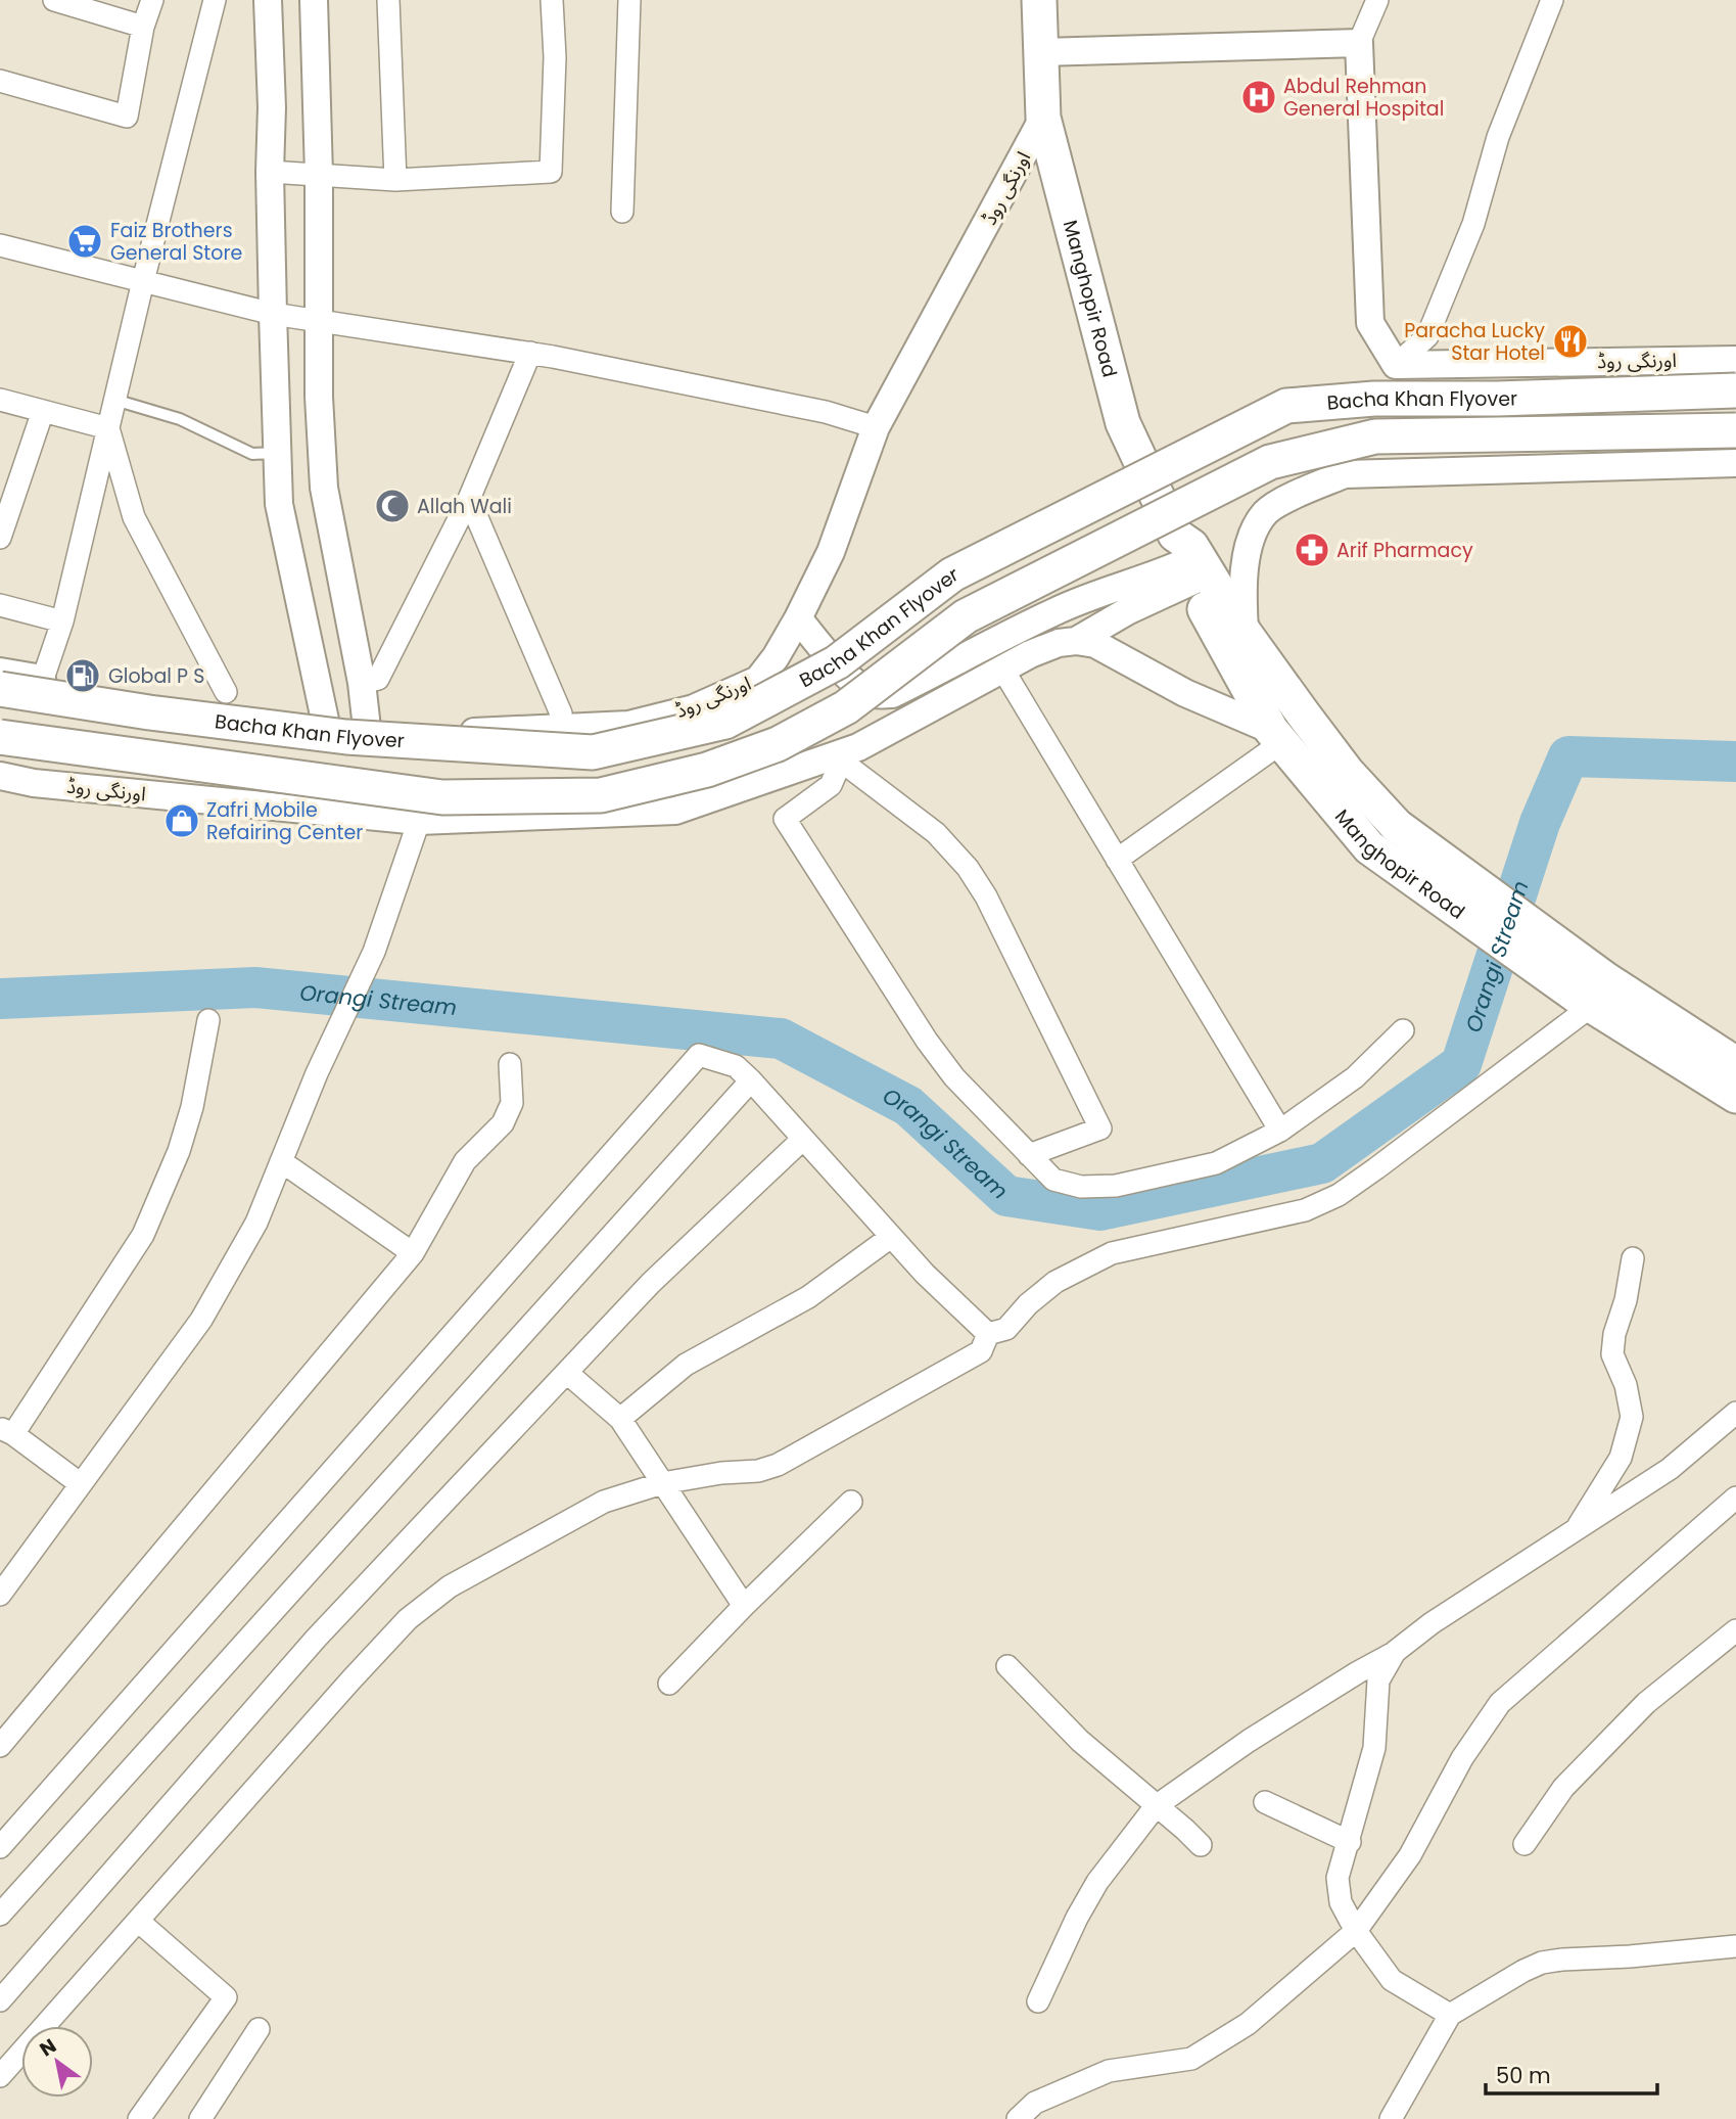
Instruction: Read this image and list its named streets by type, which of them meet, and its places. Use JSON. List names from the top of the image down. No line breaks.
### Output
{"streets":{"main road":["Manghopir Road","Bacha Khan Flyover"],"street":["اورنگی روڈ"]},"crossings":[["اورنگی روڈ","Manghopir Road"]],"water":["Orangi Stream"],"places":{"hospital":["Abdul Rehman General Hospital"],"supermarket":["Faiz Brothers General Store"],"restaurant":["Paracha Lucky Star Hotel"],"mosque":["Allah Wali"],"pharmacy":["Arif Pharmacy"],"fuel station":["Global P S"],"shop":["Zafri Mobile Refairing Center"]},"scale_bar":"50 m","north":"top left"}
